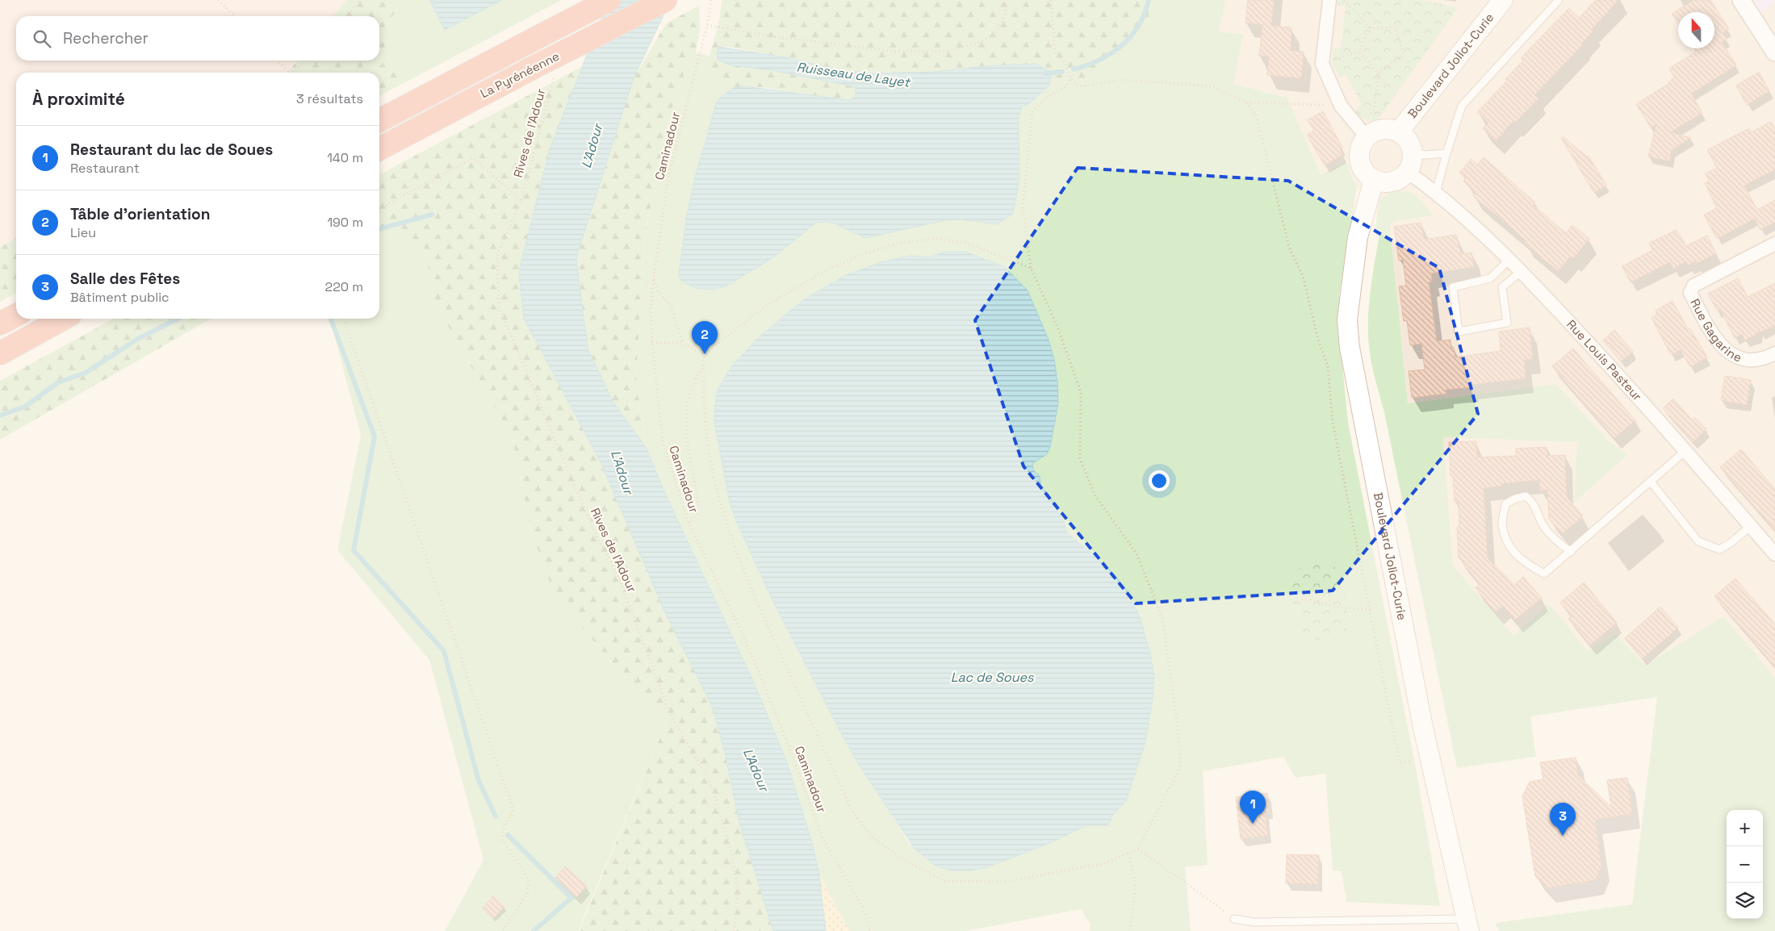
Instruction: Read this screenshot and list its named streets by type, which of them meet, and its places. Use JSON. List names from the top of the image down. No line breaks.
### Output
{"streets":{"highway":["La Pyrénéenne"],"main road":["Boulevard Joliot-Curie"],"street":["Rue Gagarine","Rue Louis Pasteur"],"path":["Rives de l'Adour","Caminadour"]},"crossings":[["Boulevard Joliot-Curie","Rue Louis Pasteur"],["La Pyrénéenne","Rives de l'Adour"]],"water":["Ruisseau de Layet","L'Adour","Lac de Soues"],"north":"top","page":{"search":"Rechercher","heading":["À proximité","3 résultats"],"list":[{"mark":"1","name":"Restaurant du lac de Soues","note":"Restaurant","value":"140 m"},{"mark":"2","name":"Tâble d'orientation","note":"Lieu","value":"190 m"},{"mark":"3","name":"Salle des Fêtes","note":"Bâtiment public","value":"220 m"}],"pins":["2","1","3"],"map_buttons":["+","−"]}}
